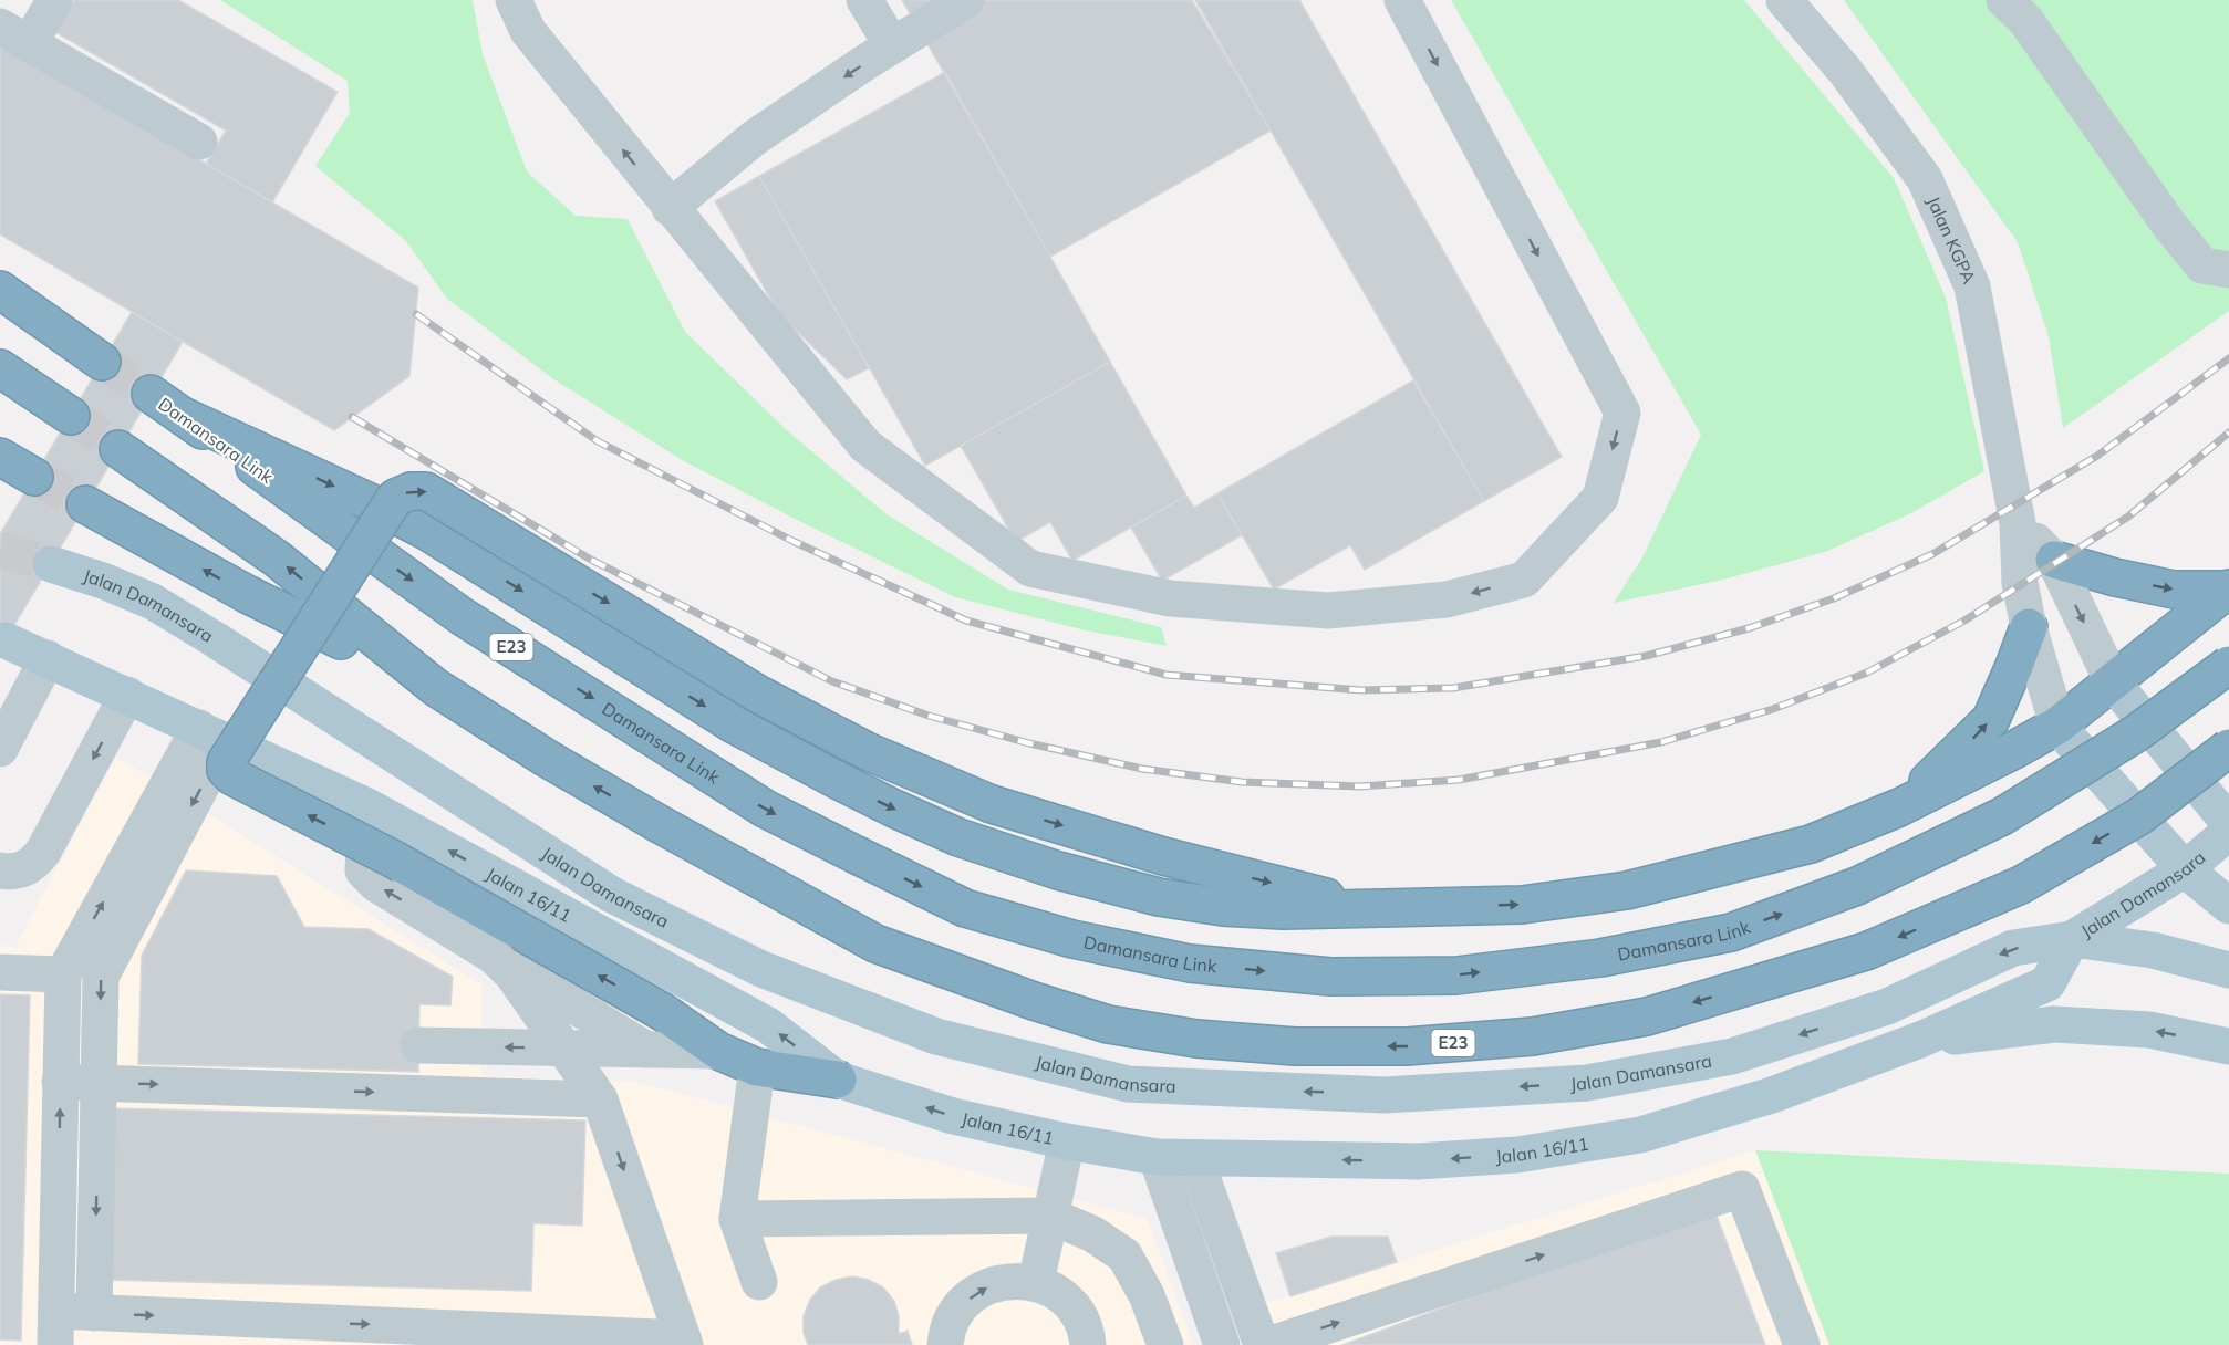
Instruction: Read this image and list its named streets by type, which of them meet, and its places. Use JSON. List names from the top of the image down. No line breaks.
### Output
{"streets":{"highway":["Damansara Link","E23"],"main road":["Jalan Damansara","Jalan 16/11"],"lane":["Jalan KGPA"]},"crossings":[["Jalan Damansara","Jalan 16/11"]],"one_way":["Jalan Damansara","Jalan 16/11"]}
